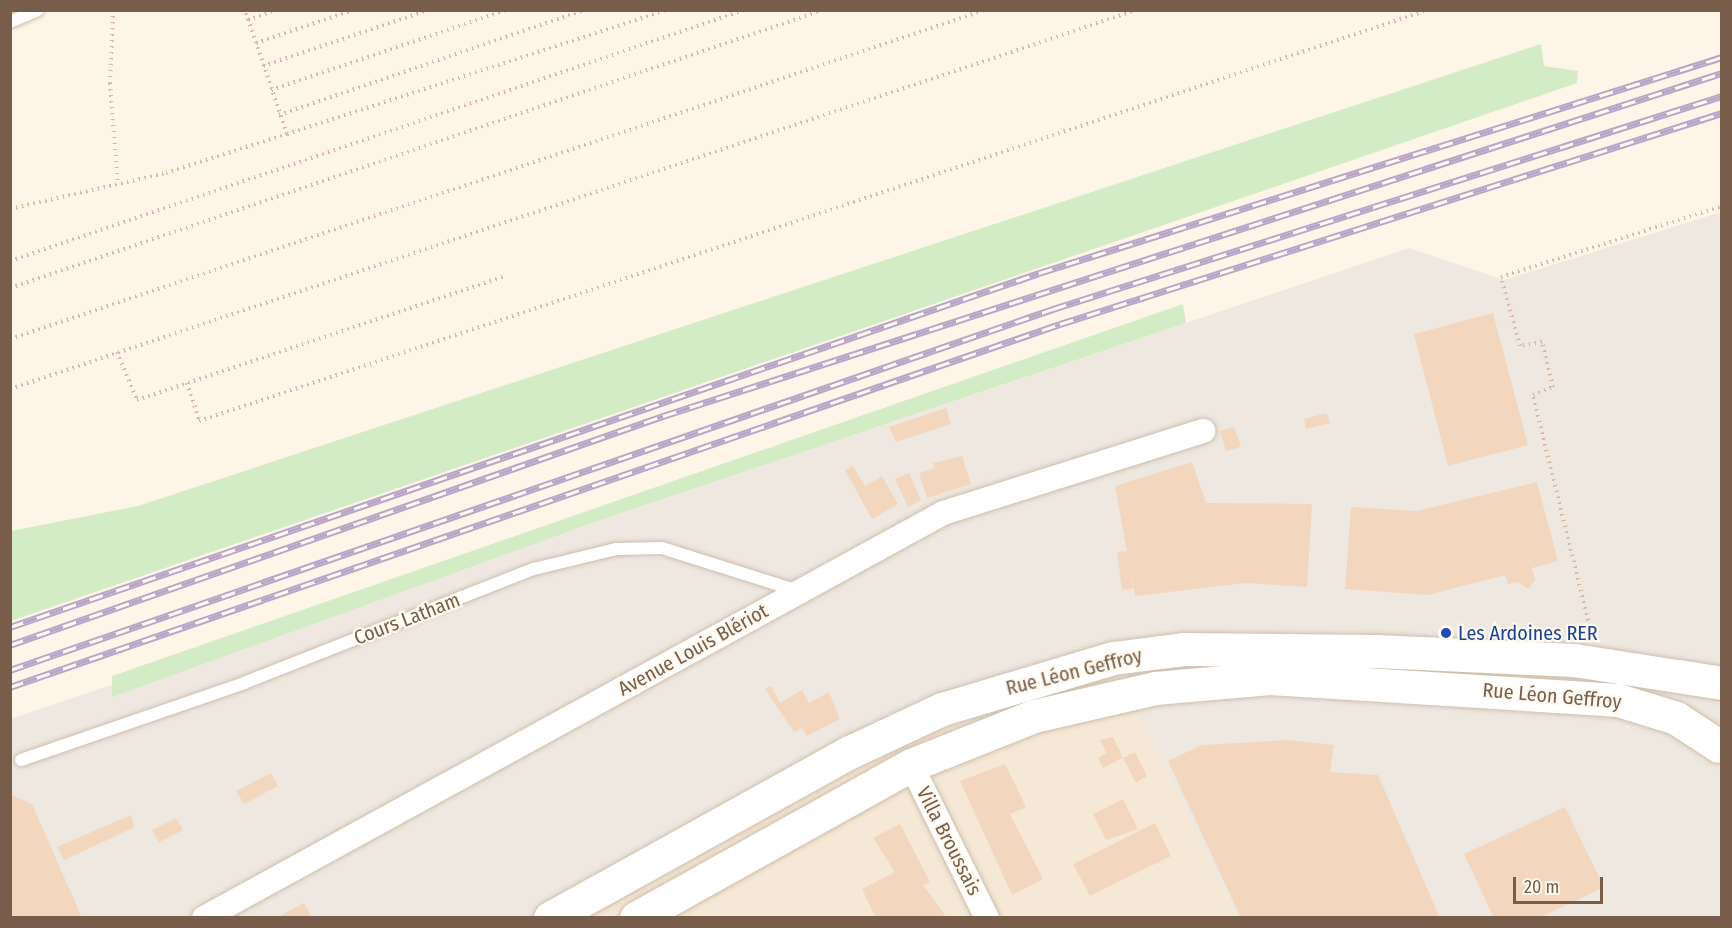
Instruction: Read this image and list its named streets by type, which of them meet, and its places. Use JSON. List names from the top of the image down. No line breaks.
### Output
{"streets":{"street":["Avenue Louis Blériot","Rue Léon Geffroy","Villa Broussais"],"lane":["Cours Latham"]},"crossings":[["Cours Latham","Avenue Louis Blériot"],["Rue Léon Geffroy","Villa Broussais"]],"places":["Les Ardoines RER"],"scale_bar":"20 m"}
